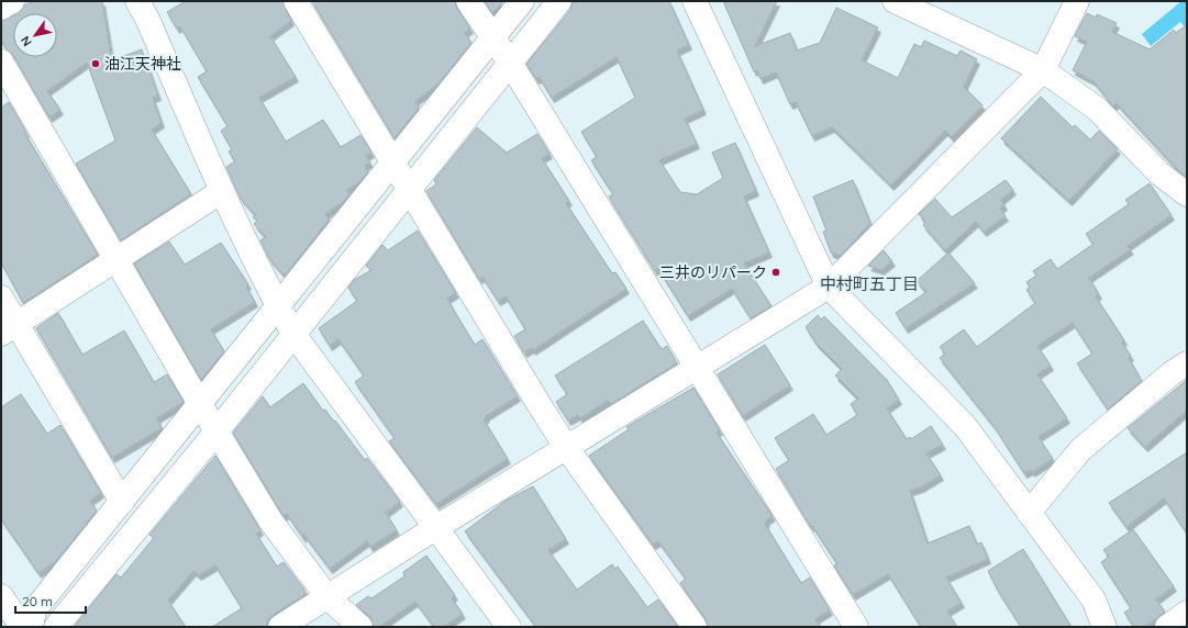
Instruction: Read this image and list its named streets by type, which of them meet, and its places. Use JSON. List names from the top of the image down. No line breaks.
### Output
{"districts":["中村町五丁目"],"places":["油江天神社","三井のリパーク"],"scale_bar":"20 m","north":"bottom left"}
